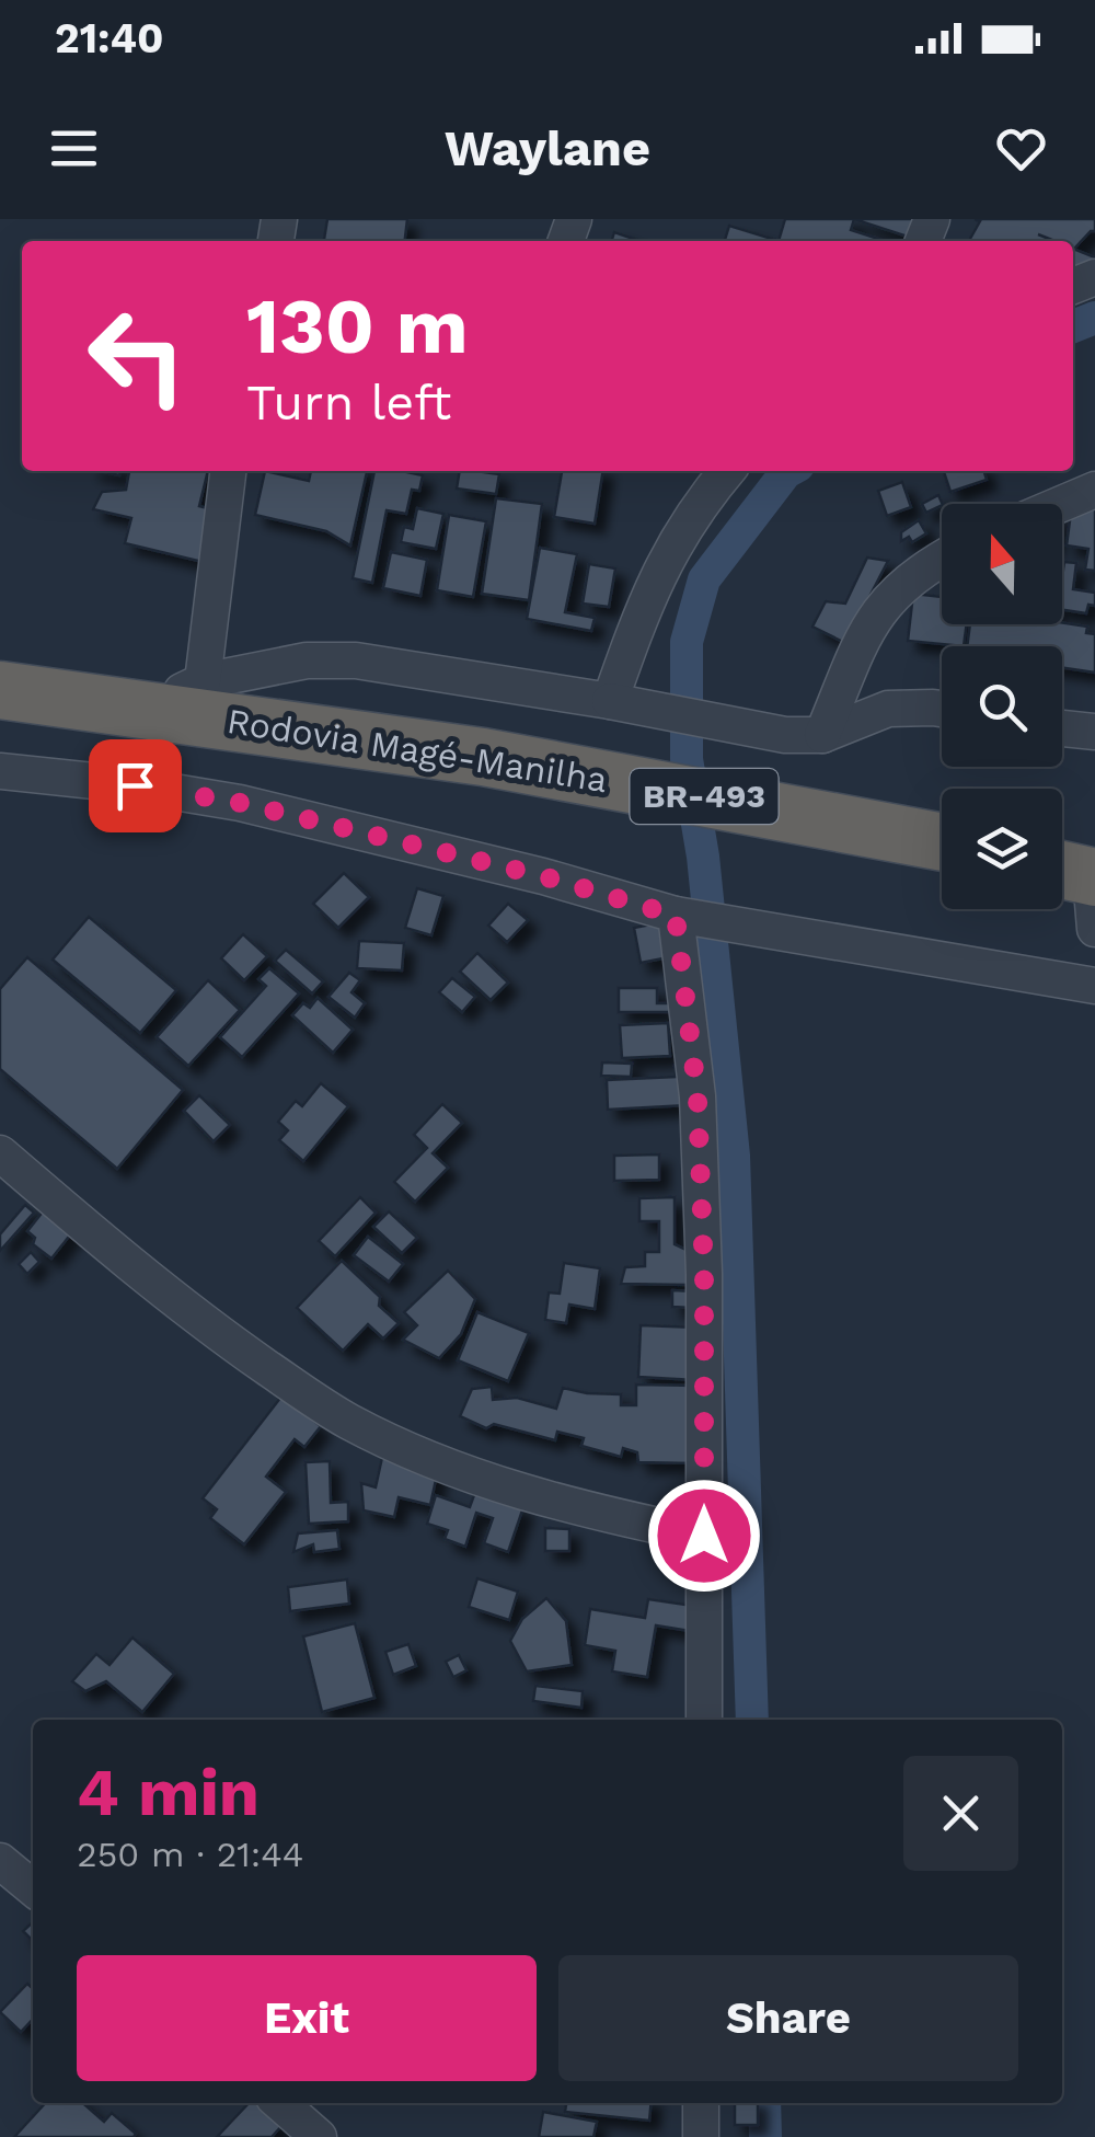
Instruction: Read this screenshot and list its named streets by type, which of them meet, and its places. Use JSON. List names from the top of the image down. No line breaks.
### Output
{"streets":{"highway":["Rodovia Magé-Manilha","BR-493"]},"north":"top","page":{"status":"21:40","header":"Waylane","turn":["130 m","Turn left"],"heading":["4 min","250 m · 21:44"],"buttons":["Exit","Share"]}}
